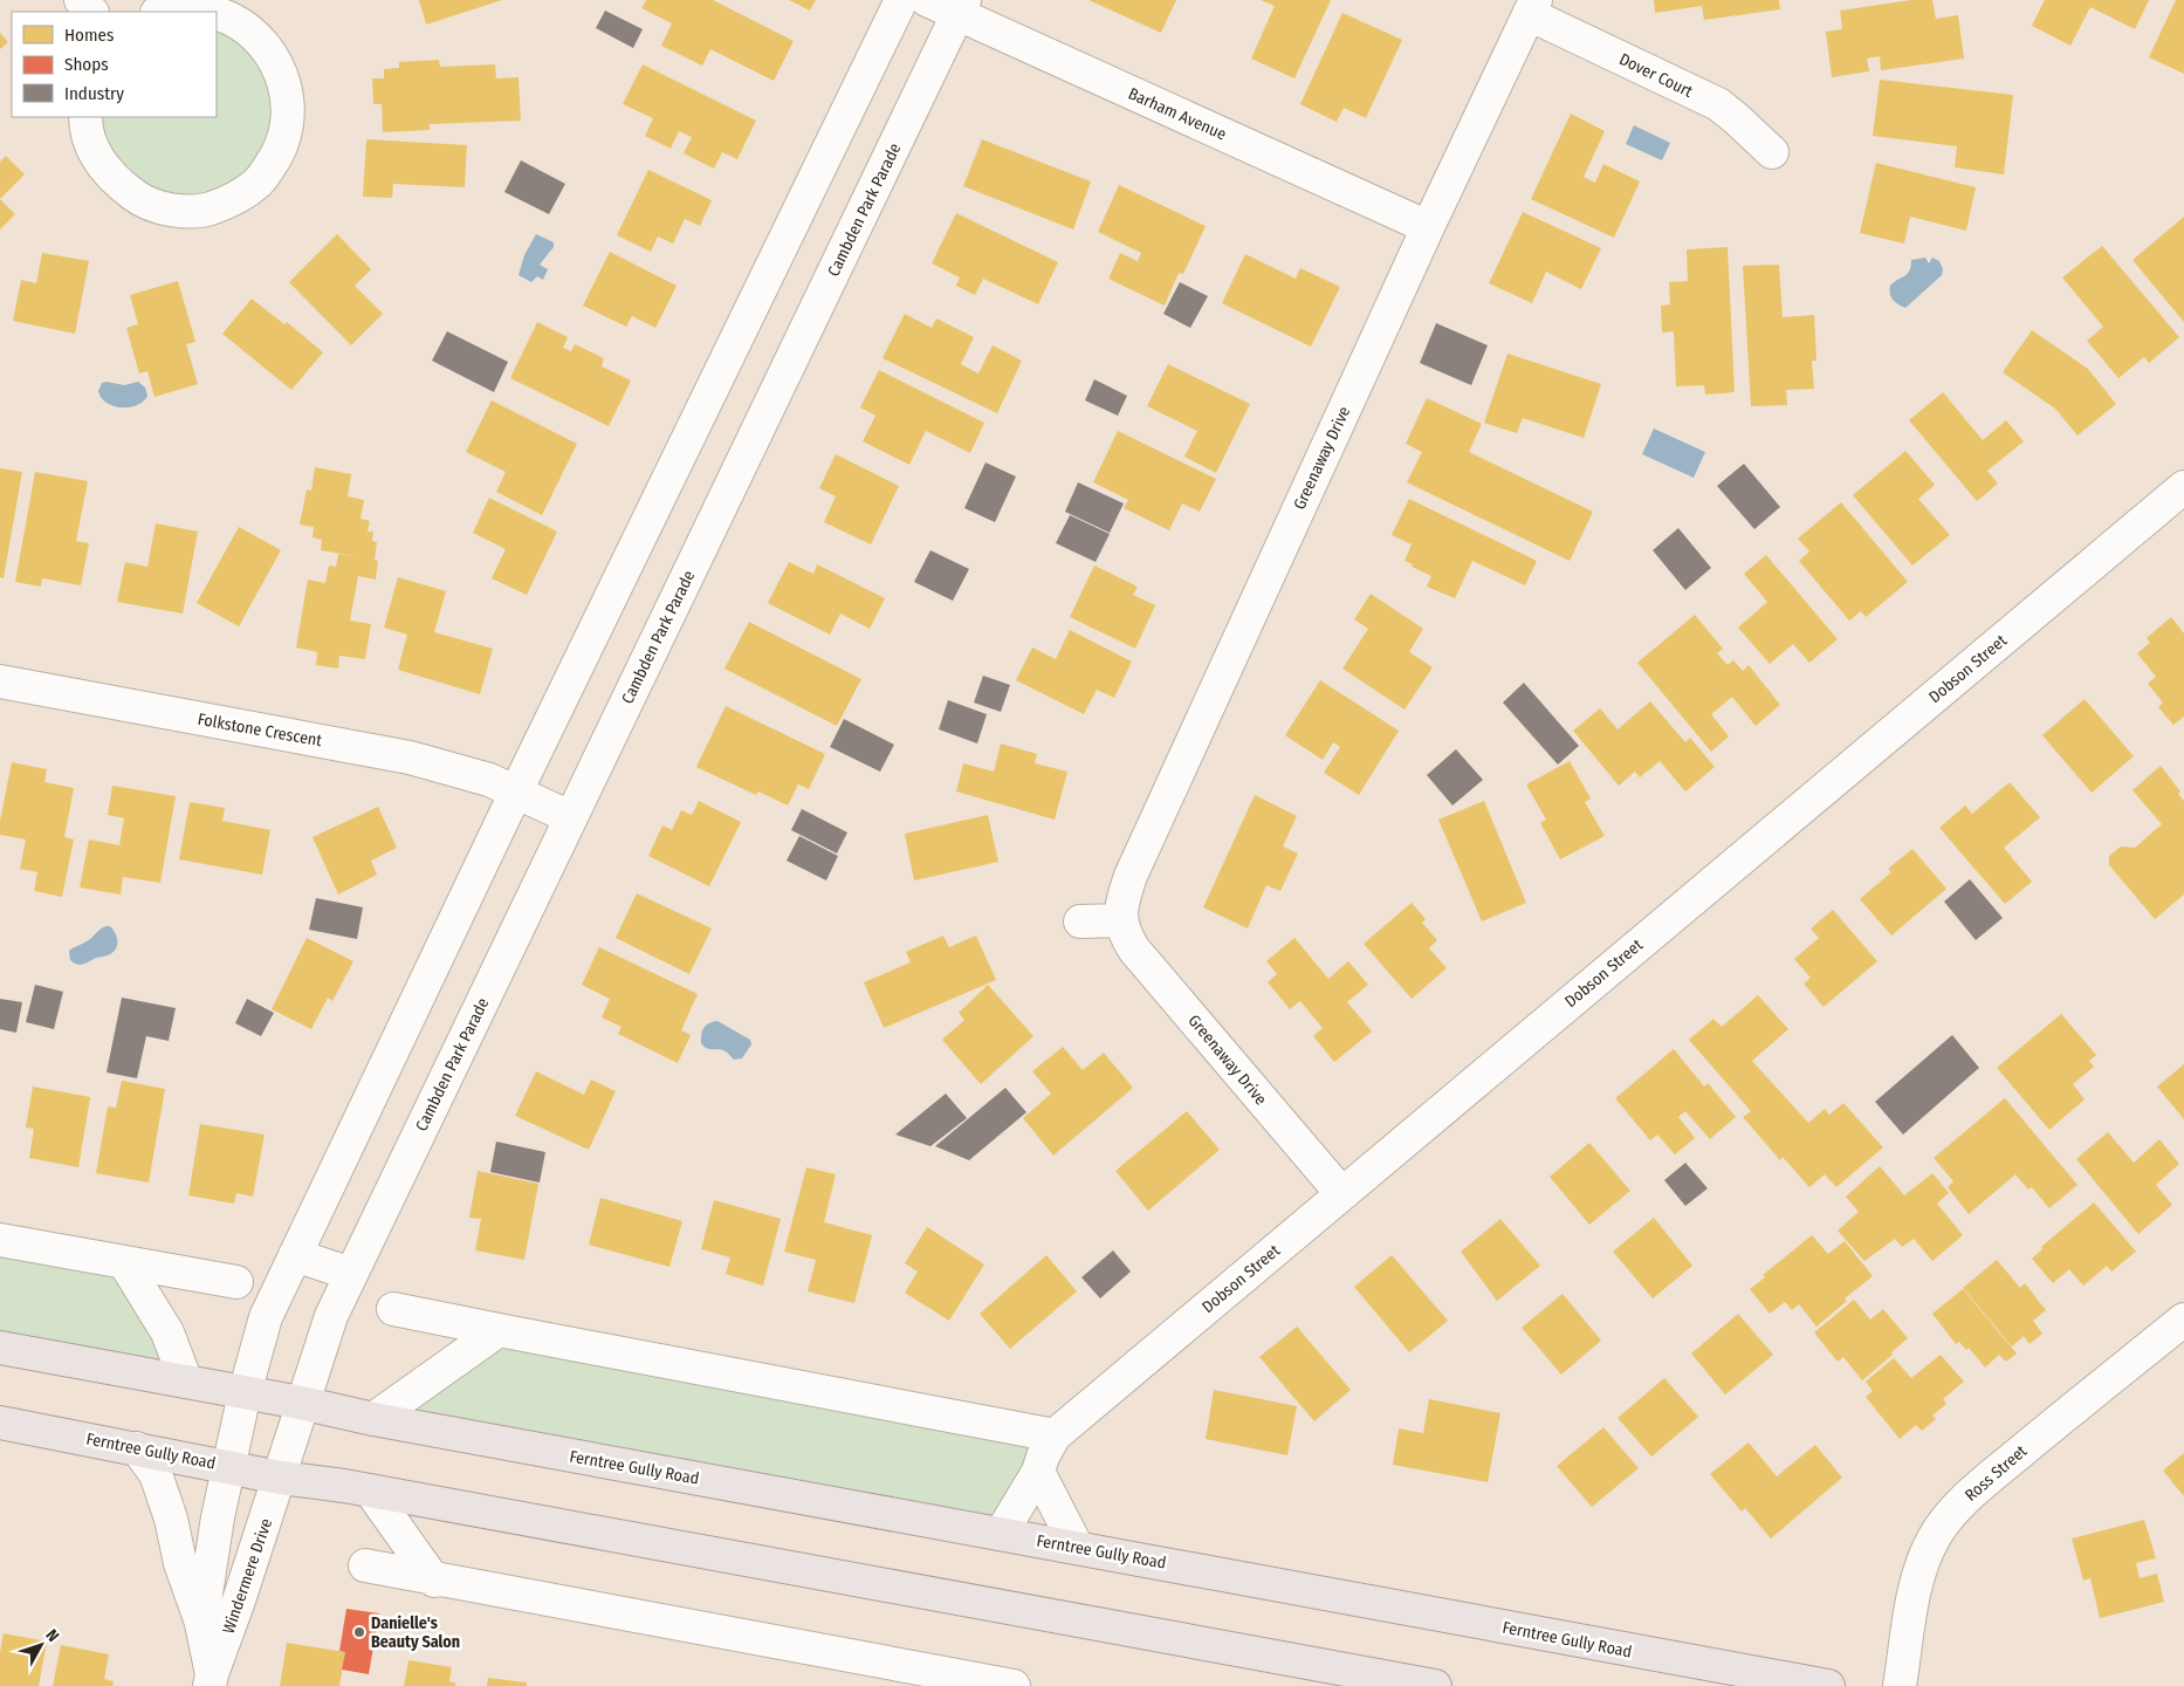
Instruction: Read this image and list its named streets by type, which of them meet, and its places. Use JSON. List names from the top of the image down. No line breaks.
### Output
{"streets":{"main road":["Ferntree Gully Road"],"street":["Dover Court","Barham Avenue","Cambden Park Parade","Greenaway Drive","Dobson Street","Folkstone Crescent","Ross Street","Windermere Drive"]},"crossings":[["Dover Court","Greenaway Drive"],["Barham Avenue","Cambden Park Parade"],["Barham Avenue","Greenaway Drive"],["Cambden Park Parade","Folkstone Crescent"],["Cambden Park Parade","Ferntree Gully Road"],["Cambden Park Parade","Windermere Drive"],["Greenaway Drive","Dobson Street"],["Dobson Street","Ferntree Gully Road"],["Ferntree Gully Road","Windermere Drive"]],"places":["Danielle's Beauty Salon"],"legend":["Homes","Shops","Industry"],"north":"top right"}
